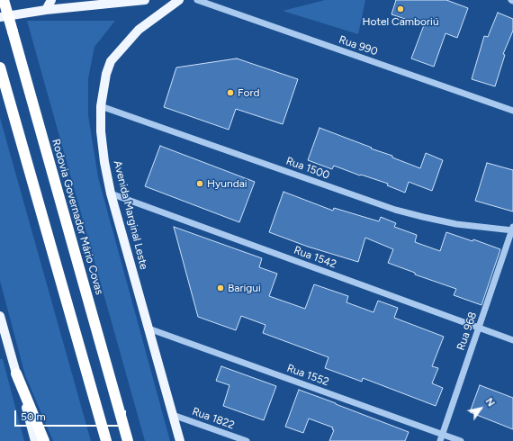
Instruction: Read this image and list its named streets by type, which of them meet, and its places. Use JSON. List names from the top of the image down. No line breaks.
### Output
{"streets":{"highway":["Rodovia Governador Mário Covas"],"main road":["Avenida Marginal Leste"],"street":["Rua 990","Rua 1500","Rua 1542","Rua 968","Rua 1552","Rua 1822"]},"crossings":[["Rua 1500","Avenida Marginal Leste"],["Rua 1500","Rua 968"],["Avenida Marginal Leste","Rua 1542"],["Avenida Marginal Leste","Rua 1552"],["Avenida Marginal Leste","Rua 1822"],["Rua 1542","Rua 968"],["Rua 968","Rua 1552"]],"places":["Hotel Camboriú","Ford","Hyundai","Barigui"],"scale_bar":"50 m","north":"top right"}
